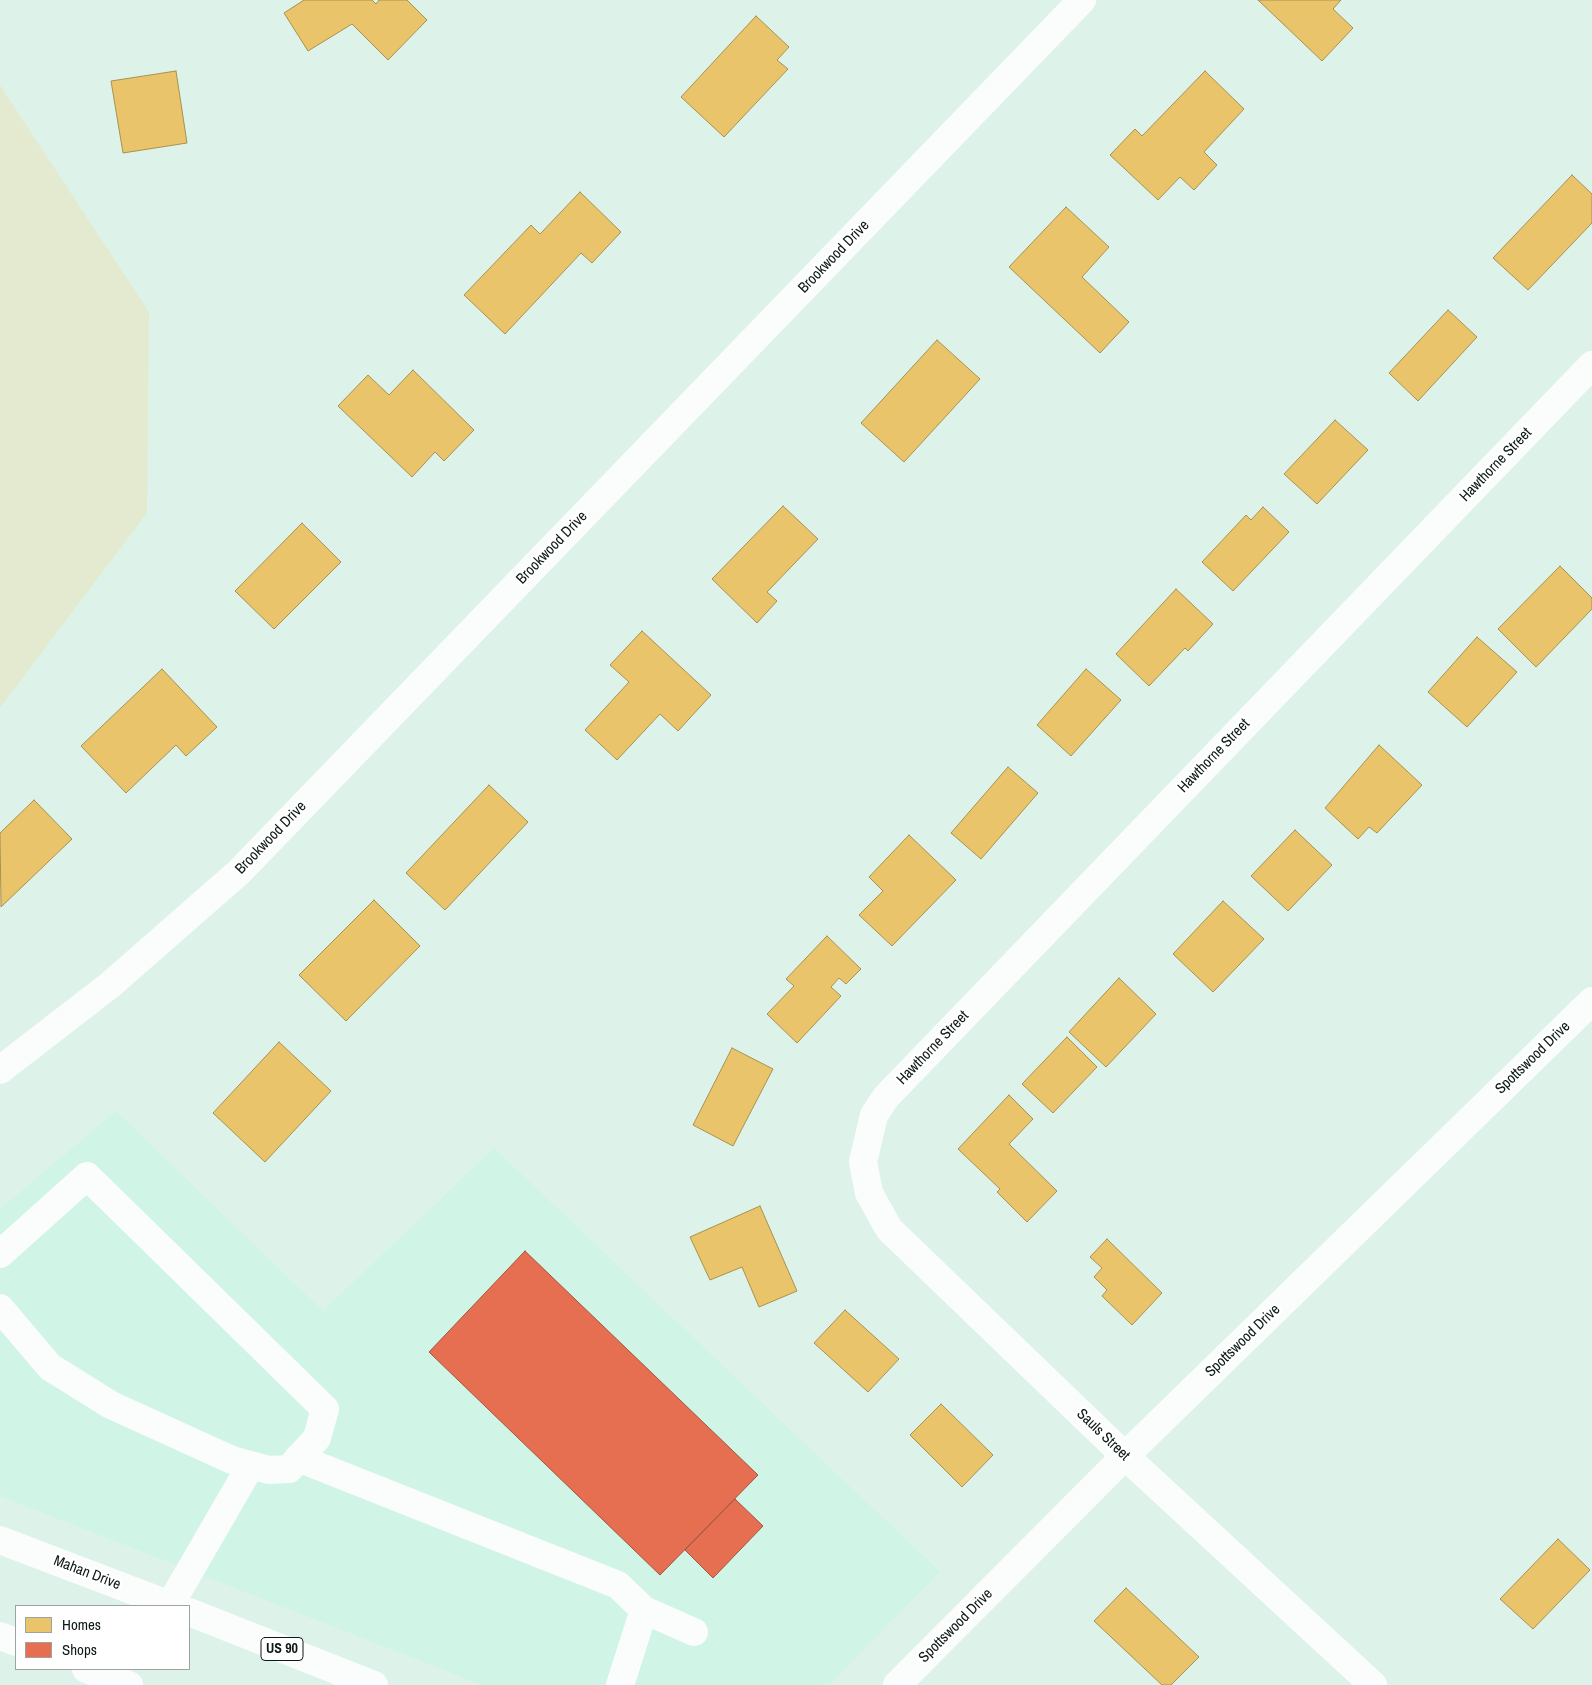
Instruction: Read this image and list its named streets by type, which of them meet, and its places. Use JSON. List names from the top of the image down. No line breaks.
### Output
{"streets":{"street":["Brookwood Drive","Hawthorne Street","Spottswood Drive","Sauls Street","Mahan Drive","US 90"]},"crossings":[["Hawthorne Street","Sauls Street"],["Spottswood Drive","Sauls Street"]],"legend":["Homes","Shops"]}
